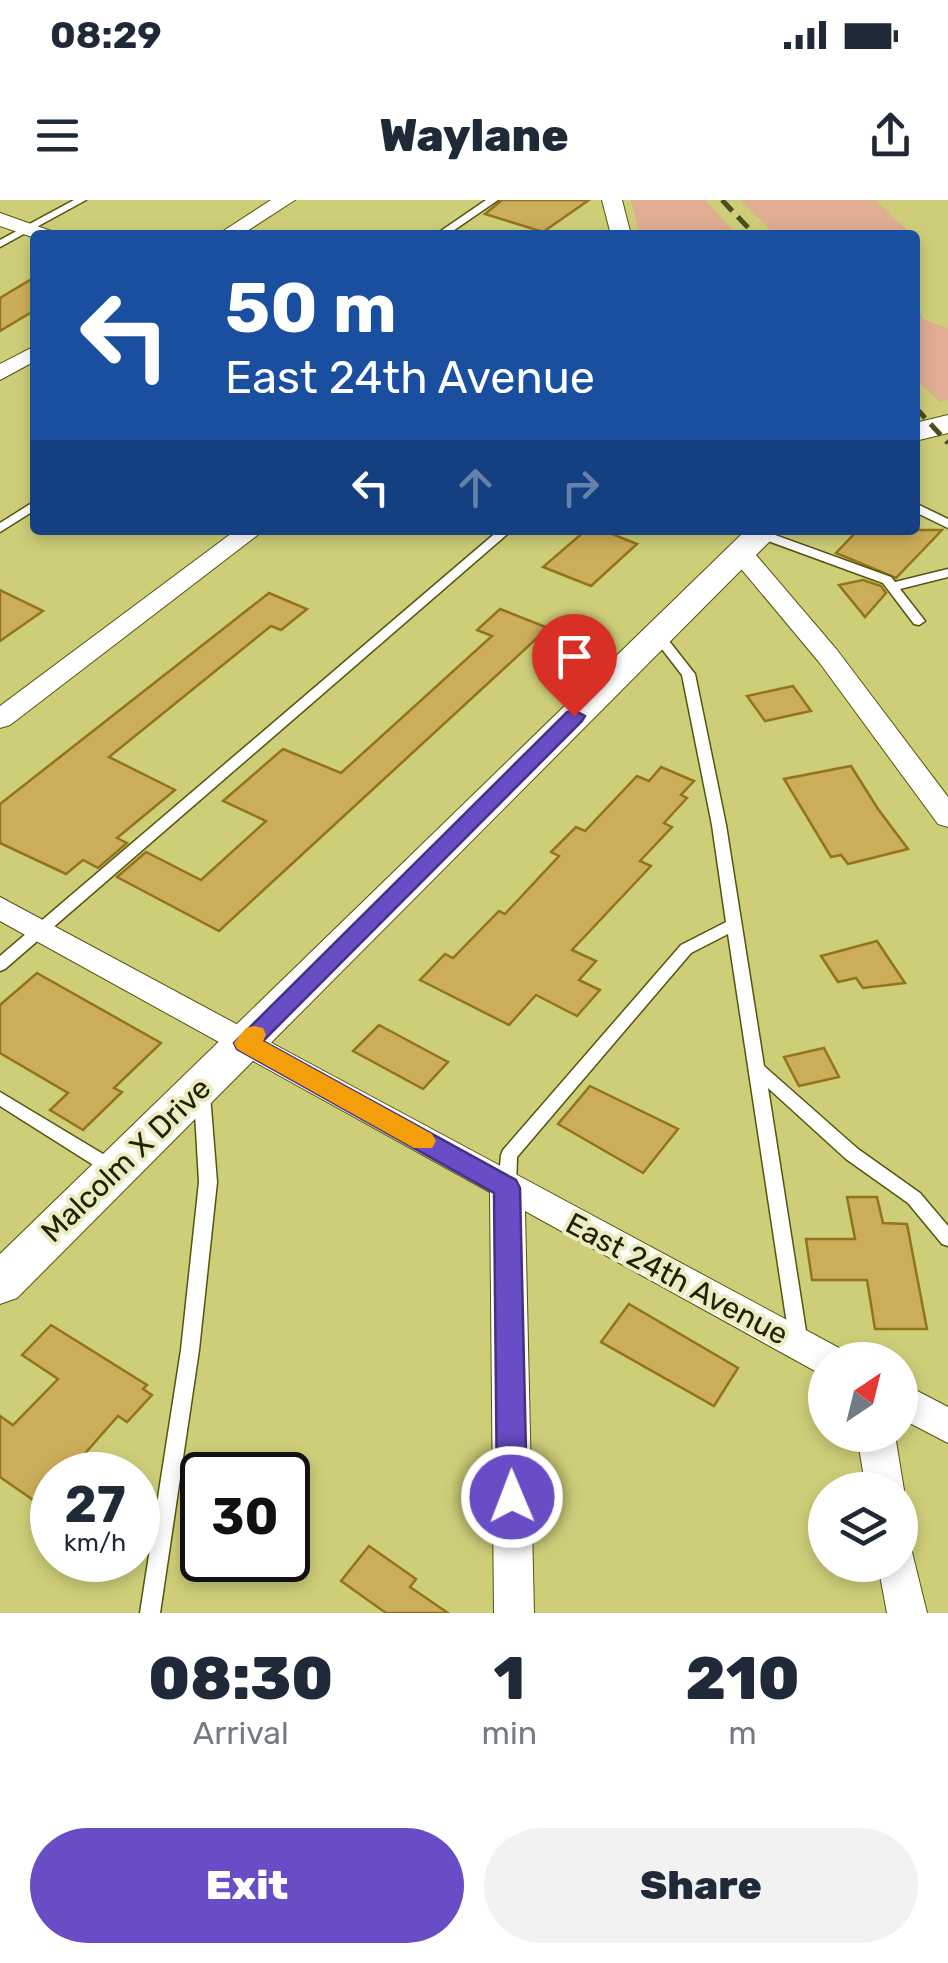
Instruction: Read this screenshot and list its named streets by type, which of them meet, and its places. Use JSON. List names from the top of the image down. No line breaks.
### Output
{"streets":{"street":["Malcolm X Drive","East 24th Avenue"]},"crossings":[["Malcolm X Drive","East 24th Avenue"]],"north":"top right","page":{"status":"08:29","header":"Waylane","turn":["50 m","East 24th Avenue"],"speed":"27 km/h","limit":"30","eta":["08:30","Arrival","1","min","210","m"],"buttons":["Exit","Share"]}}
